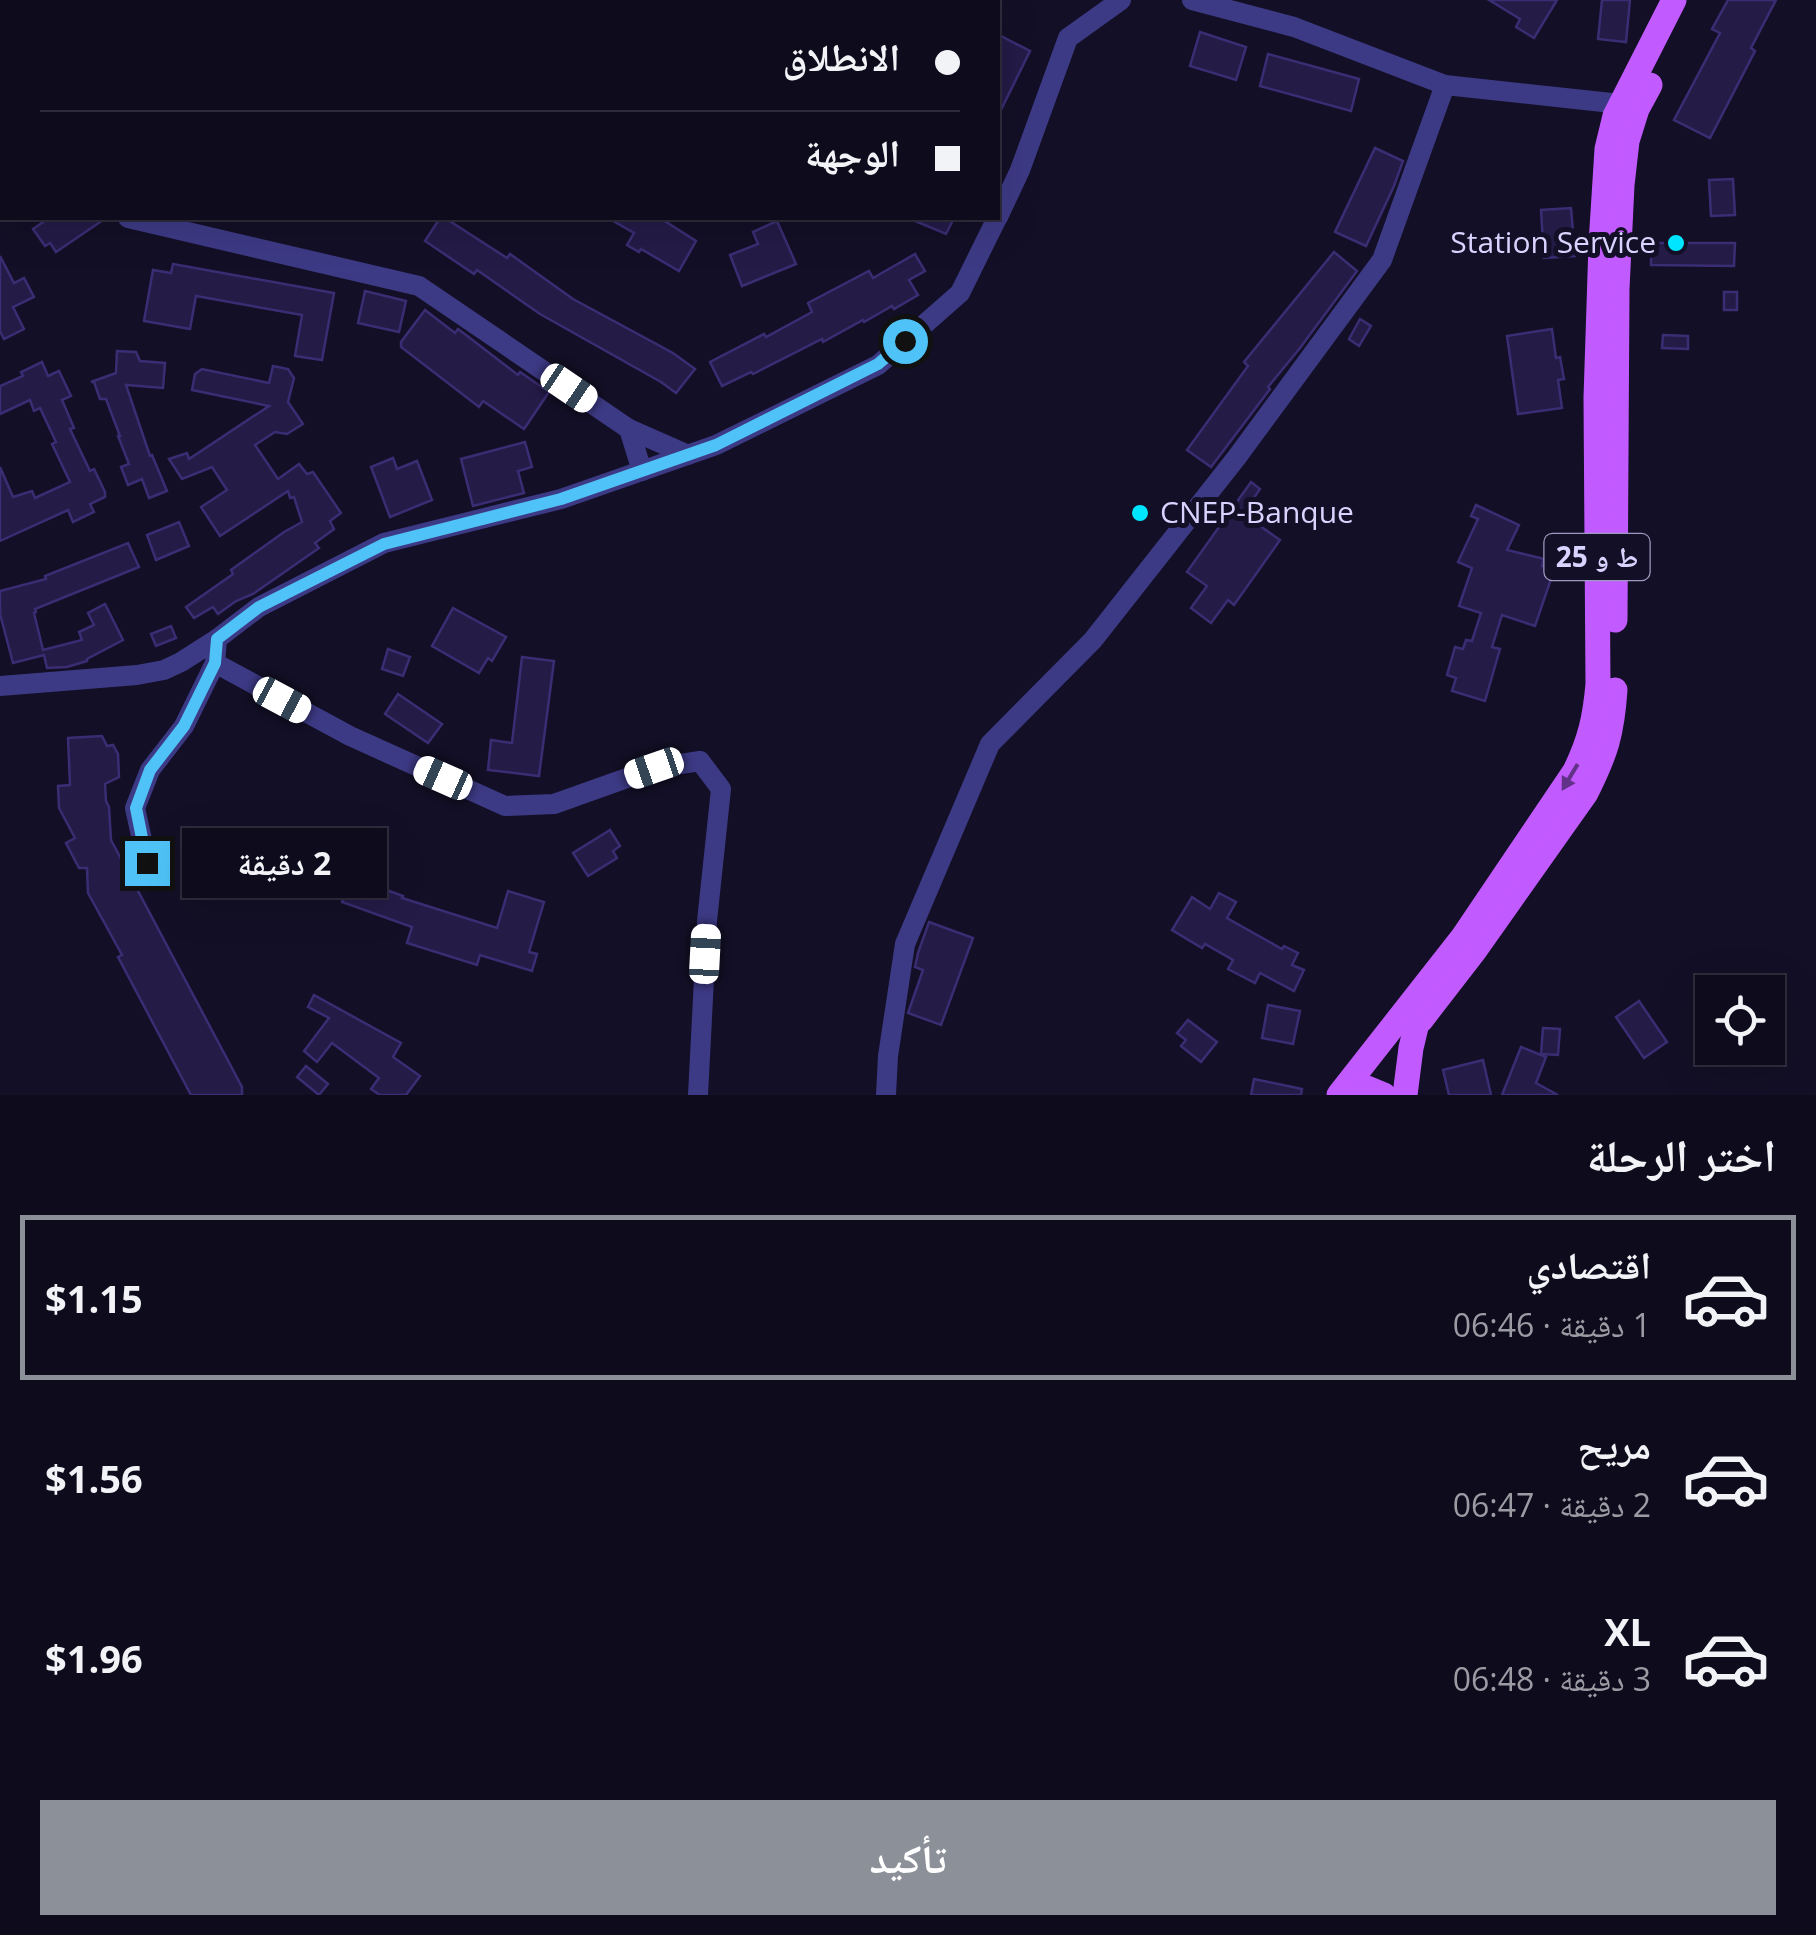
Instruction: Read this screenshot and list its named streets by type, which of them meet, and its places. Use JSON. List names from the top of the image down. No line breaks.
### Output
{"streets":{"main road":["ط و 25"]},"places":["Station Service","CNEP-Banque"],"page":{"banner":["الانطلاق","الوجهة"],"bubble":"2 دقيقة","heading":"اختر الرحلة","list":[{"name":"اقتصادي","note":"1 دقيقة · 06:46","value":"$1.15"},{"name":"مريح","note":"2 دقيقة · 06:47","value":"$1.56"},{"name":"XL","note":"3 دقيقة · 06:48","value":"$1.96"}],"buttons":"تأكيد"}}
